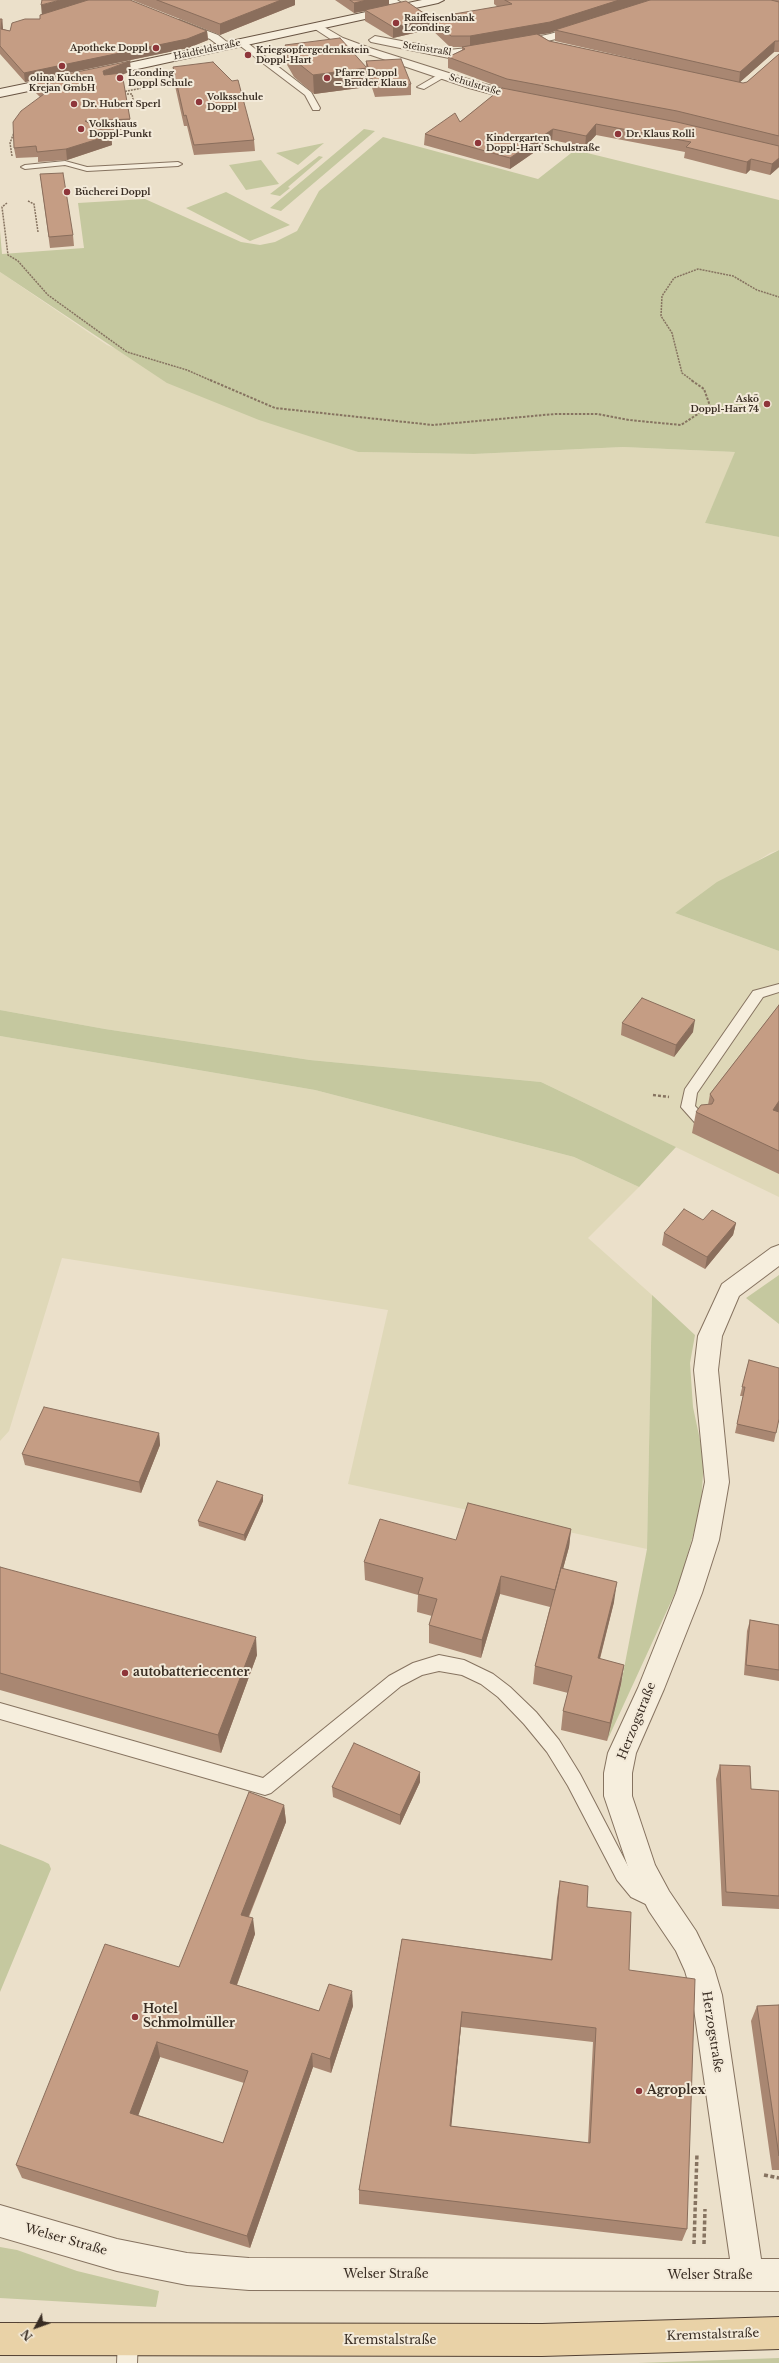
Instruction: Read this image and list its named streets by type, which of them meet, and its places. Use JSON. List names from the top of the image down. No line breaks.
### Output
{"streets":{"main road":["Kremstalstraße"],"street":["Steinstraßl","Haidfeldstraße","Schulstraße","Herzogstraße","Welser Straße"]},"crossings":[["Steinstraßl","Schulstraße"],["Haidfeldstraße","Schulstraße"],["Herzogstraße","Welser Straße"]],"places":["Raiffeisenbank Leonding","Apotheke Doppl","Kriegsopfergedenkstein Doppl-Hart","olina Küchen Krejan GmbH","Leonding Doppl Schule","Pfarre Doppl – Bruder Klaus","Volksschule Doppl","Dr. Hubert Sperl","Volkshaus Doppl-Punkt","Dr. Klaus Rolli","Kindergarten Doppl-Hart Schulstraße","Bücherei Doppl","Askö Doppl-Hart 74","autobatteriecenter","Hotel Schmolmüller","Agroplex"],"north":"bottom left"}
